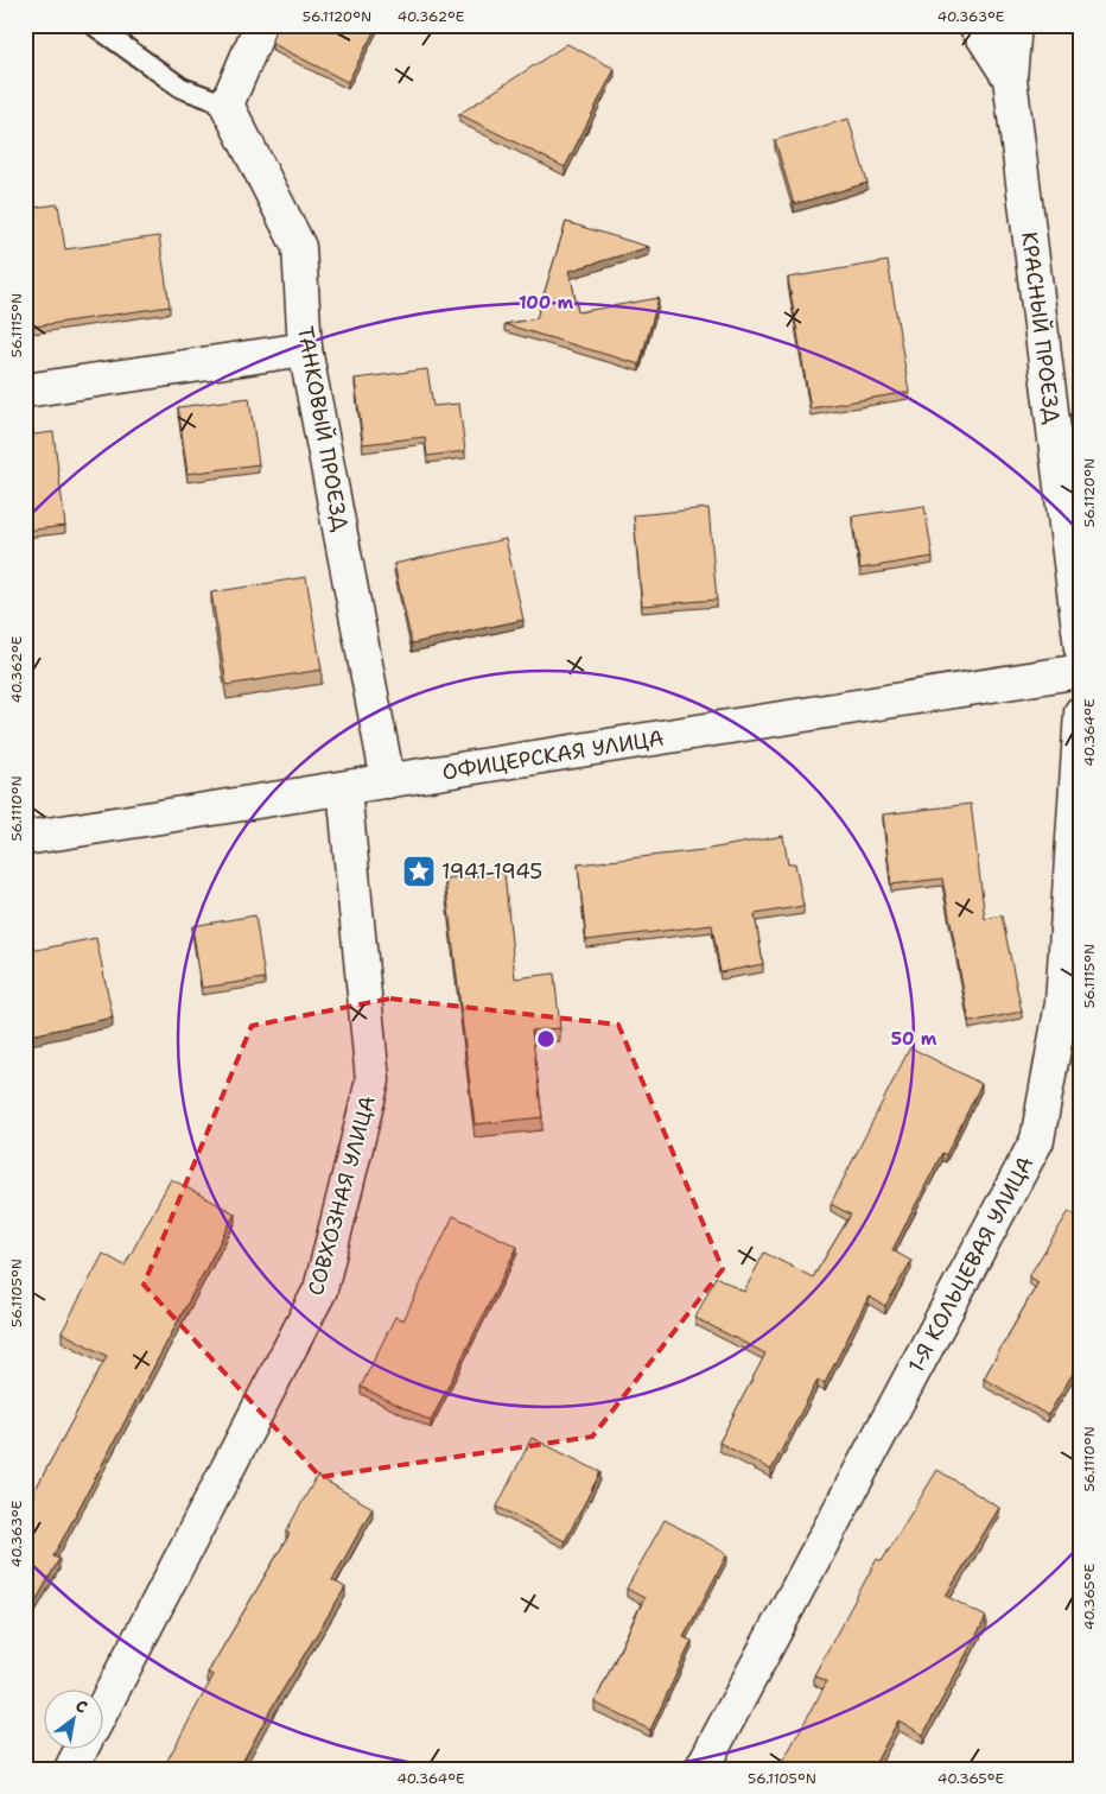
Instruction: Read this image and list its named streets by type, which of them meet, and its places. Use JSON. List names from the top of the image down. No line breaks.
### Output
{"streets":{"street":["КРАСНЫЙ ПРОЕЗД","ТАНКОВЫЙ ПРОЕЗД","ОФИЦЕРСКАЯ УЛИЦА","СОВХОЗНАЯ УЛИЦА","1-Я КОЛЬЦЕВАЯ УЛИЦА"]},"crossings":[["ТАНКОВЫЙ ПРОЕЗД","ОФИЦЕРСКАЯ УЛИЦА"],["ОФИЦЕРСКАЯ УЛИЦА","СОВХОЗНАЯ УЛИЦА"]],"places":{"place":["1941-1945"]},"north":"top right","coordinates":["56.1120°N","40.362°E","40.363°E","56.1115°N","40.364°E","56.1110°N","56.1105°N","40.365°E"],"rings":["100 m","50 m"]}
